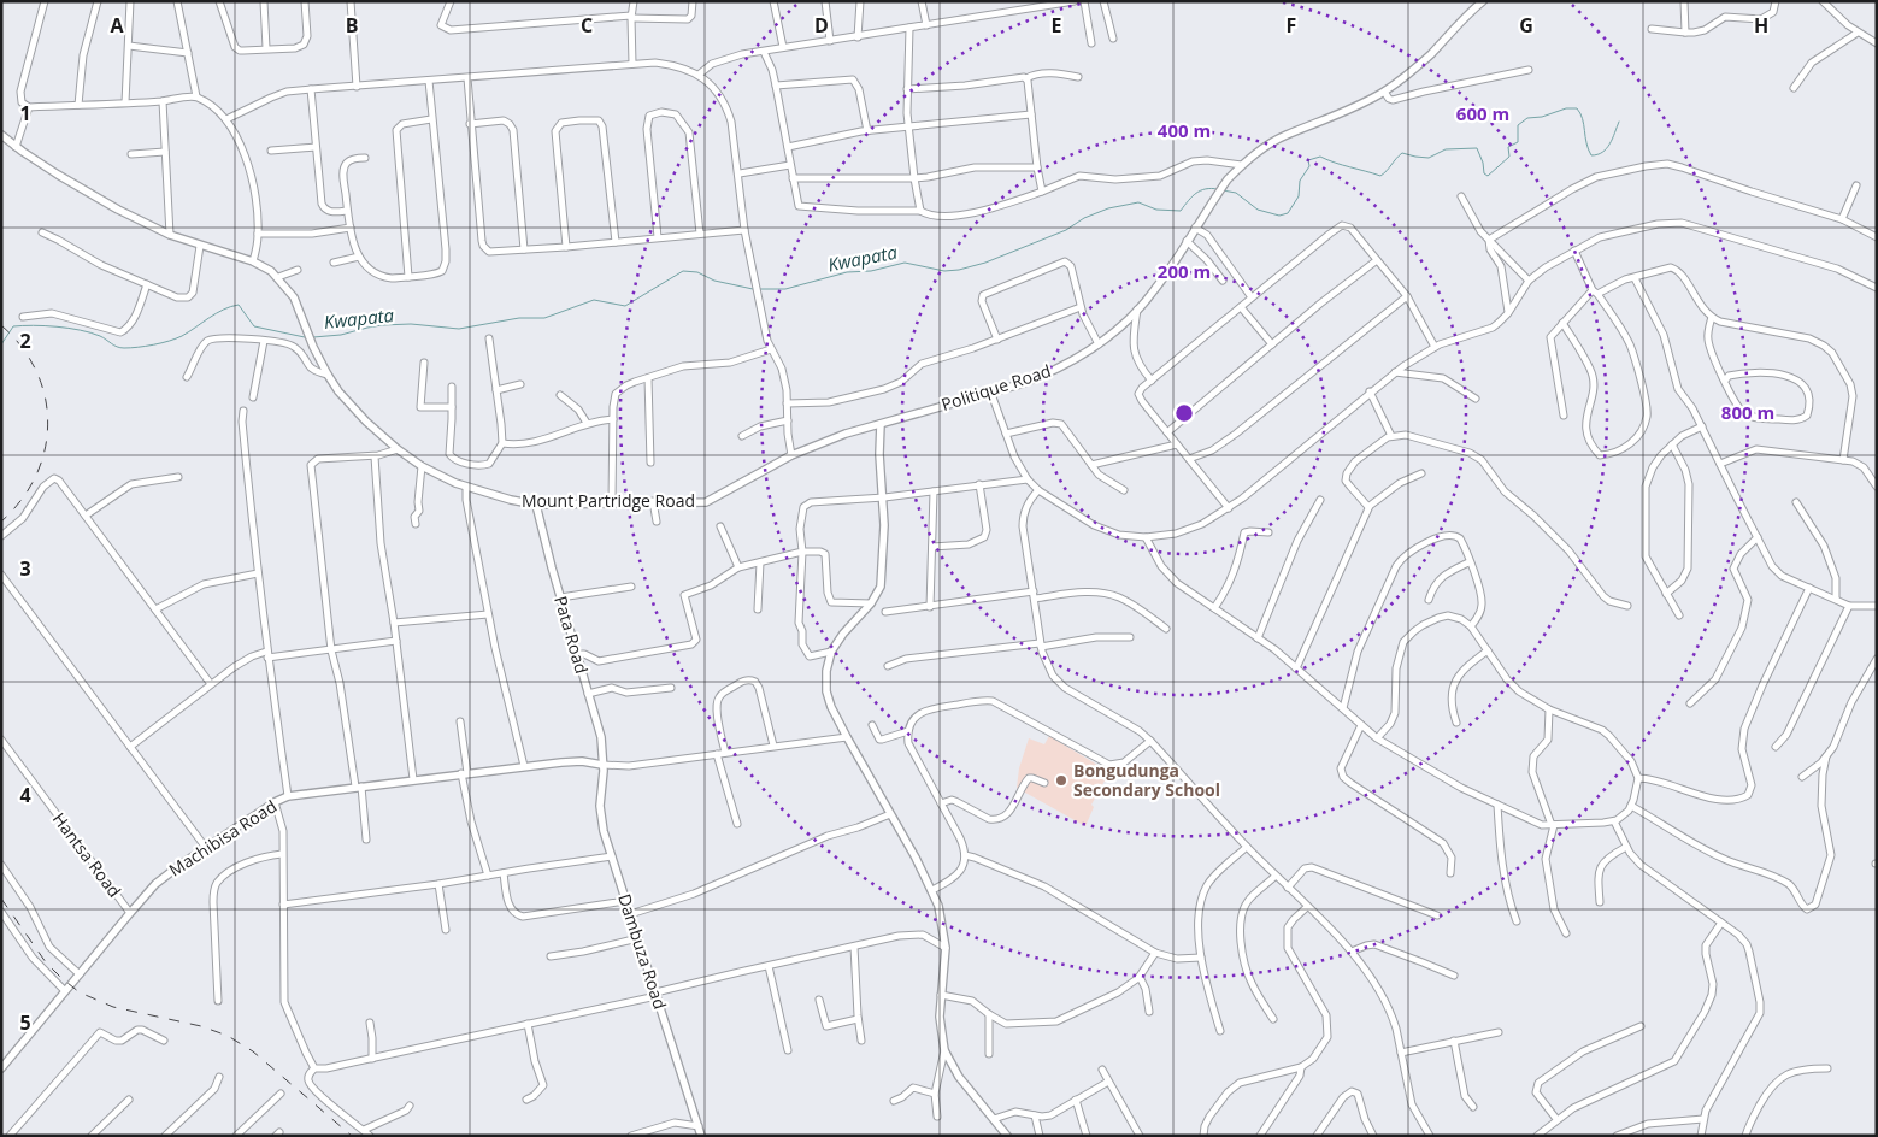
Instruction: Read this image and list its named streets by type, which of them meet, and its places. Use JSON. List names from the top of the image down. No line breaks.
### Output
{"streets":{"street":["Politique Road","Mount Partridge Road","Pata Road","Machibisa Road","Hantsa Road","Dambuza Road"]},"crossings":[["Politique Road","Mount Partridge Road"],["Mount Partridge Road","Pata Road"],["Pata Road","Machibisa Road"],["Pata Road","Dambuza Road"],["Machibisa Road","Hantsa Road"],["Machibisa Road","Dambuza Road"]],"water":["Kwapata"],"places":["Bongudunga Secondary School"],"grid":{"columns":["A","B","C","D","E","F","G","H"],"rows":["1","2","3","4","5"]},"rings":["600 m","400 m","200 m","800 m"]}
